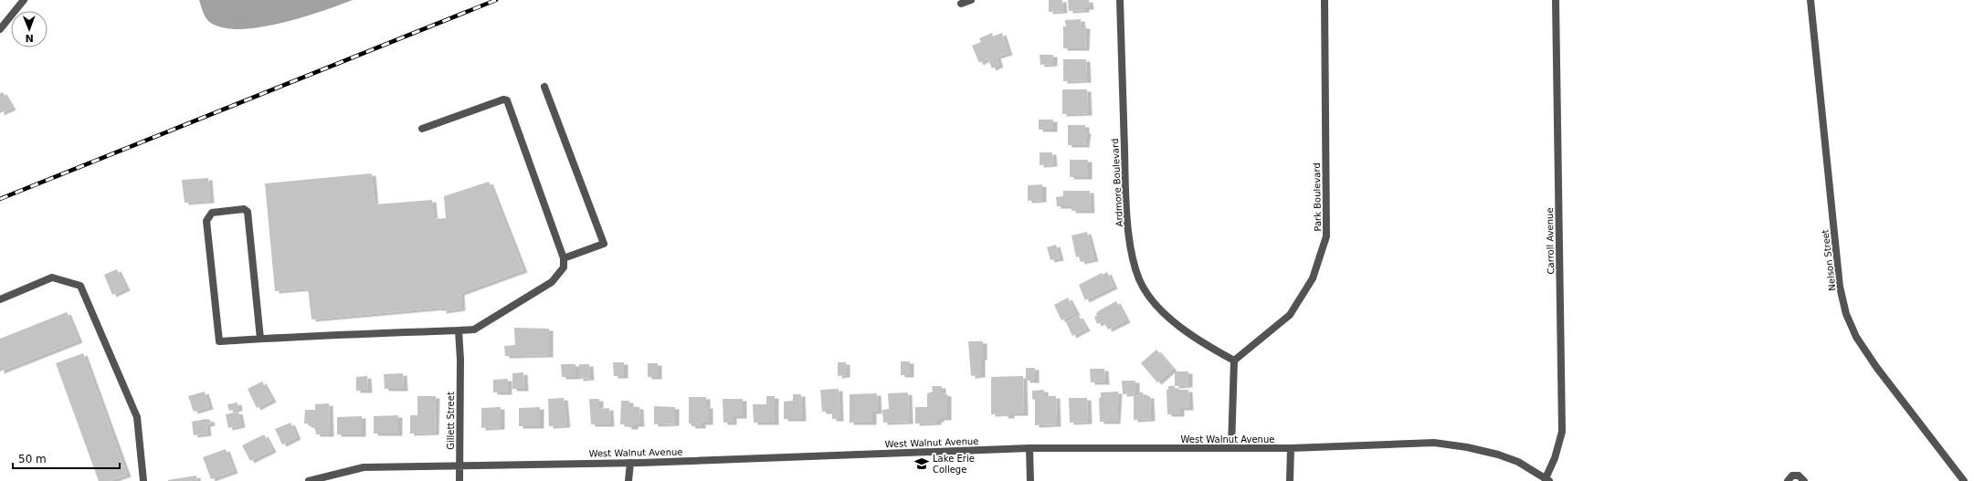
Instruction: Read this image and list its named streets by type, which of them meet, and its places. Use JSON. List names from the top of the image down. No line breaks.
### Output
{"streets":{"street":["Ardmore Boulevard","Park Boulevard","Carroll Avenue","Nelson Street","Gillett Street","West Walnut Avenue"]},"crossings":[["Ardmore Boulevard","Park Boulevard"],["Carroll Avenue","West Walnut Avenue"],["Gillett Street","West Walnut Avenue"]],"places":{"school or university":["Lake Erie College"]},"scale_bar":"50 m","north":"bottom"}
